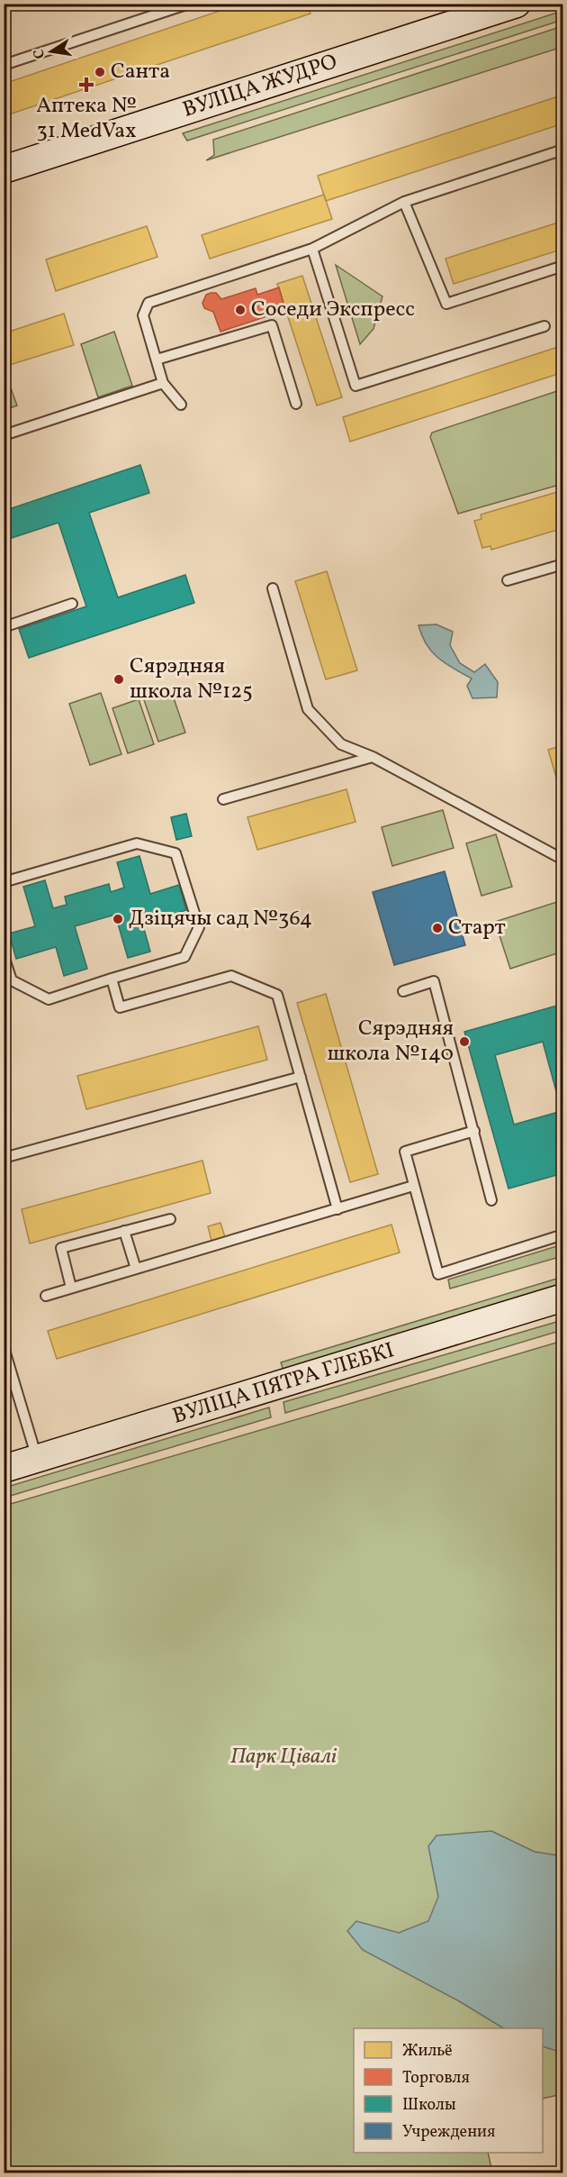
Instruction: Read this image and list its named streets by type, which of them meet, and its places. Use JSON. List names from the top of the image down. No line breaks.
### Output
{"streets":{"main road":["ВУЛІЦА ЖУДРО","ВУЛІЦА ПЯТРА ГЛЕБКІ"]},"parks":["Парк Цівалі"],"places":{"other":["Санта","Соседи Экспресс","Сярэдняя школа №125","Дзіцячы сад №364","Старт","Сярэдняя школа №140"],"health":["Аптека № 31 MedVax"]},"legend":["Жильё","Торговля","Школы","Учреждения"],"north":"left"}
